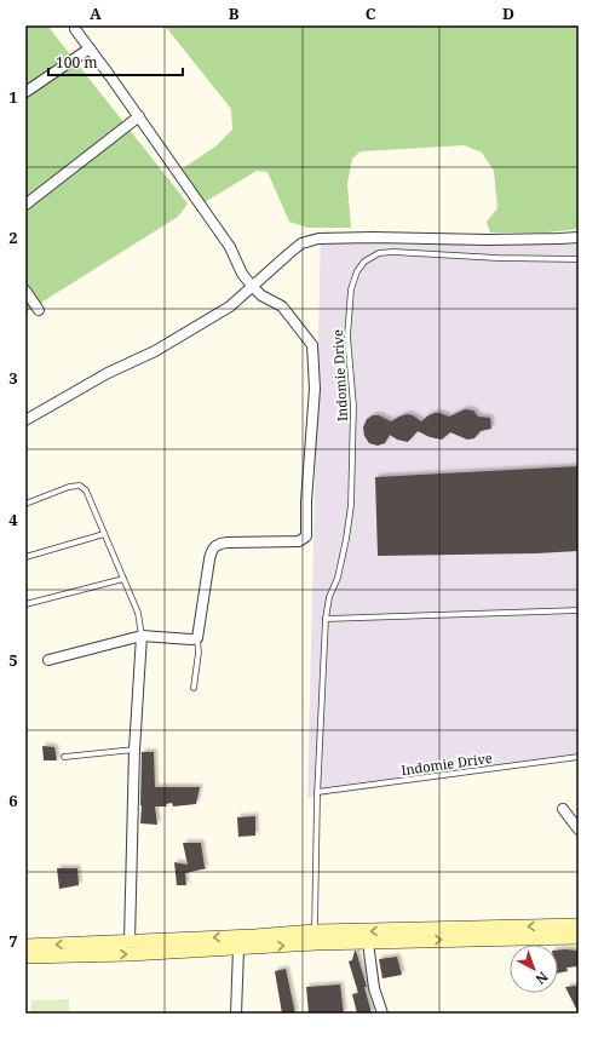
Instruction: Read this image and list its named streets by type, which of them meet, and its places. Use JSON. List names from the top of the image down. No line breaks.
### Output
{"streets":{"lane":["Indomie Drive"]},"scale_bar":"100 m","north":"bottom right","grid":{"columns":["A","B","C","D"],"rows":["1","2","3","4","5","6","7"]}}
